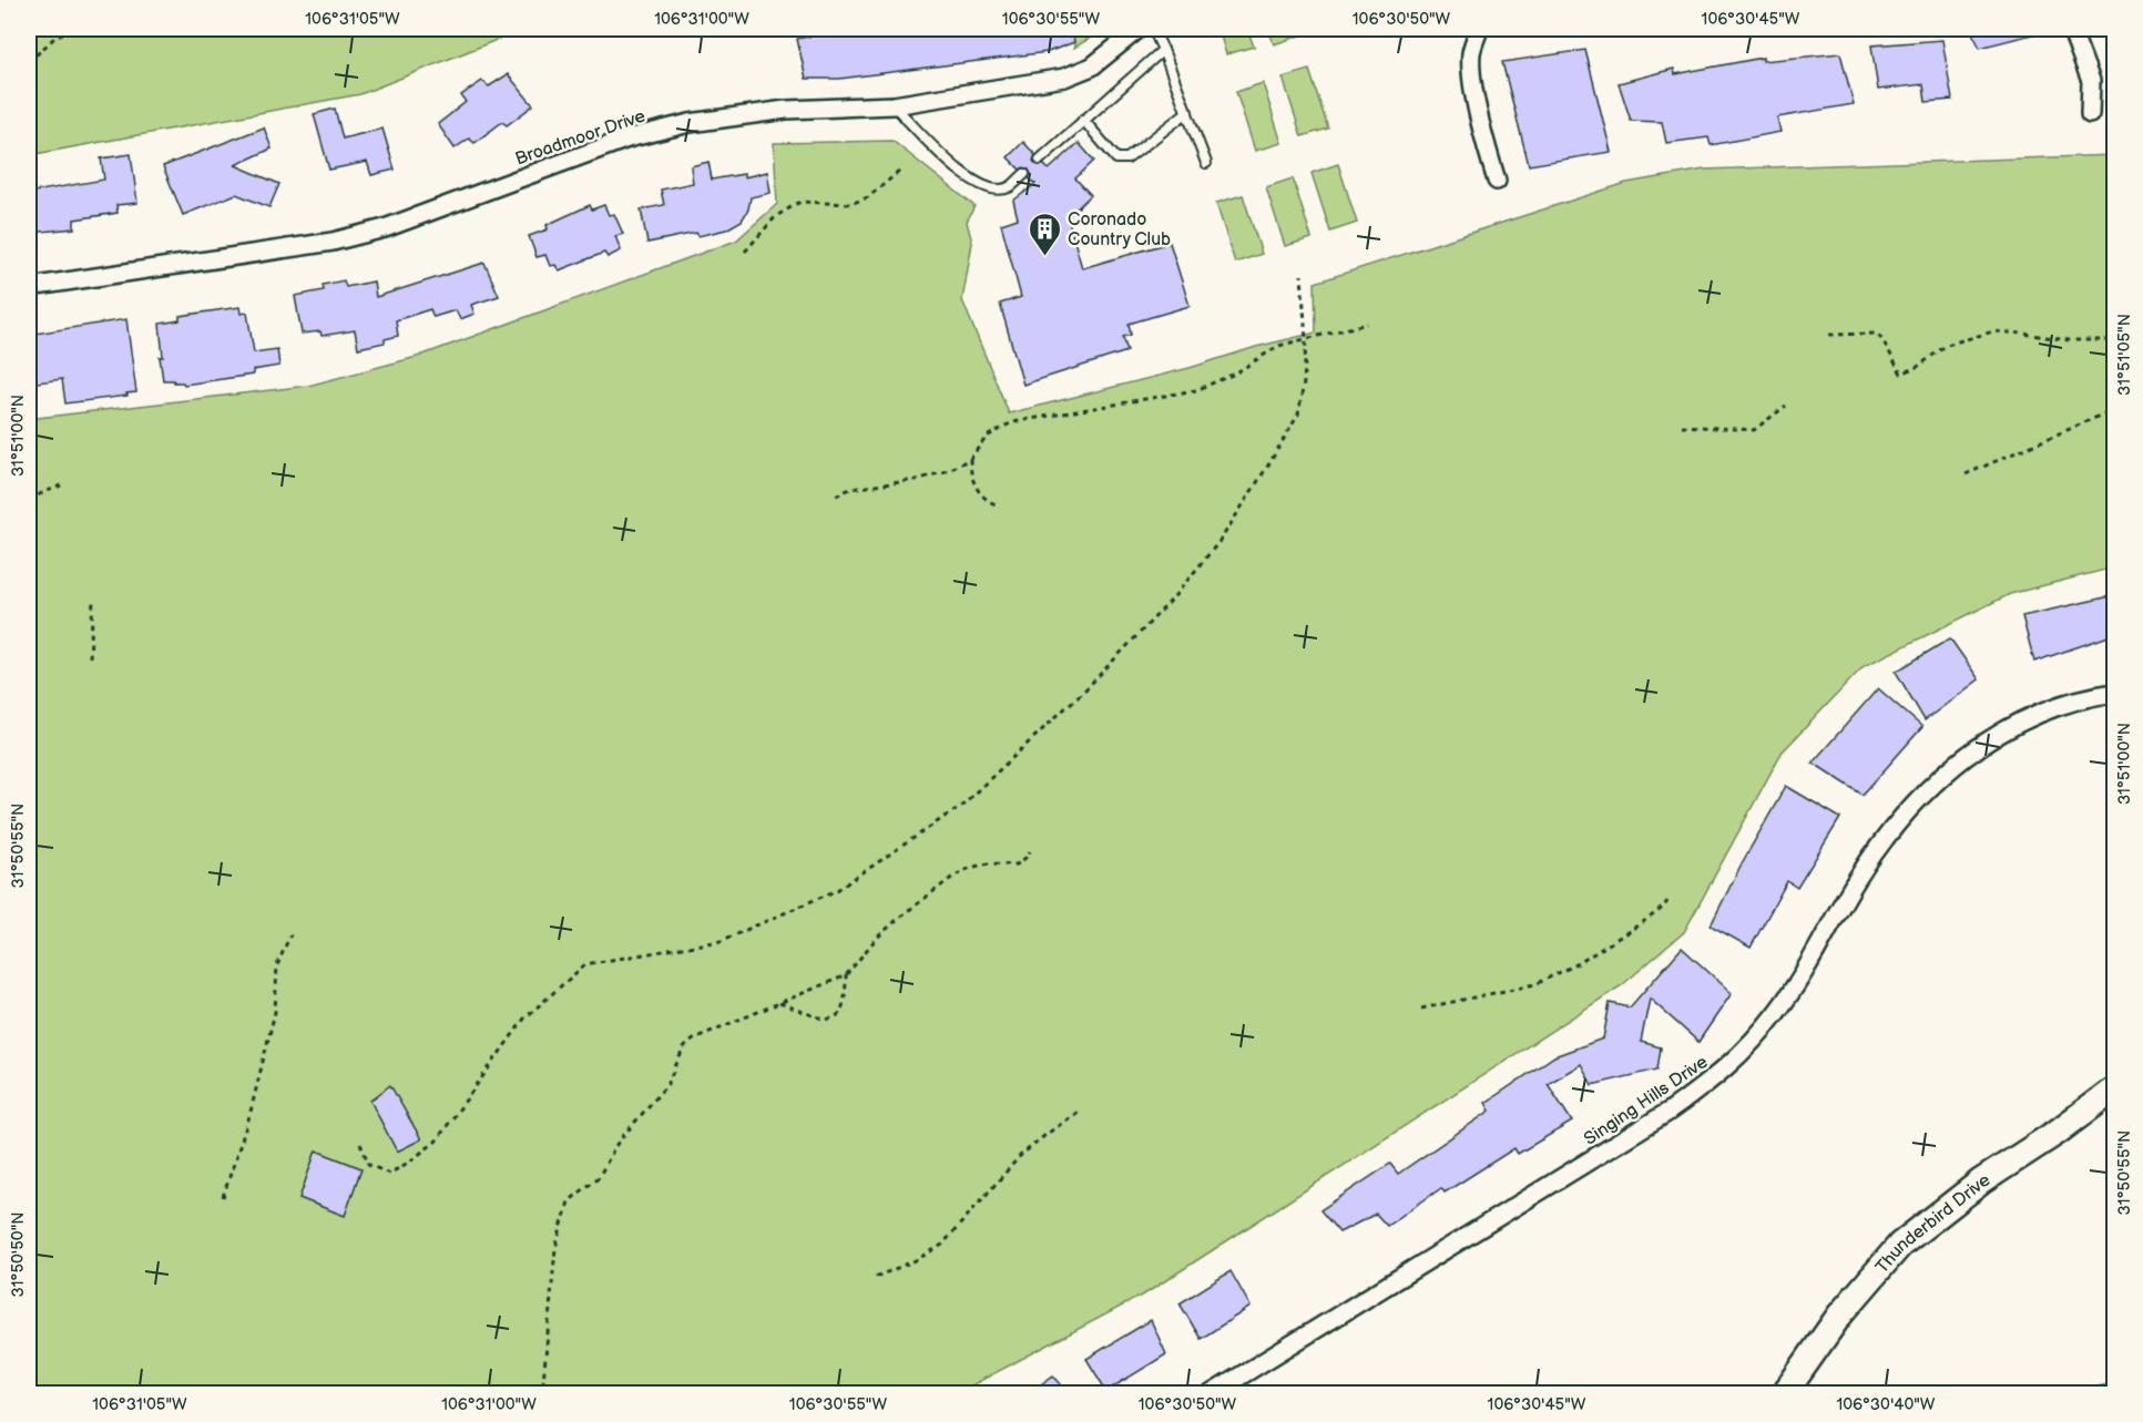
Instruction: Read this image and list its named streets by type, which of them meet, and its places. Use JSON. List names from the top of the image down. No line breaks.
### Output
{"streets":{"street":["Broadmoor Drive","Singing Hills Drive","Thunderbird Drive"]},"places":{"building":["Coronado Country Club"]},"coordinates":["106°31'05\"W","106°31'00\"W","106°30'55\"W","106°30'50\"W","106°30'45\"W","31°51'05\"N","31°51'00\"N","31°50'55\"N","31°50'50\"N","106°30'40\"W"]}
